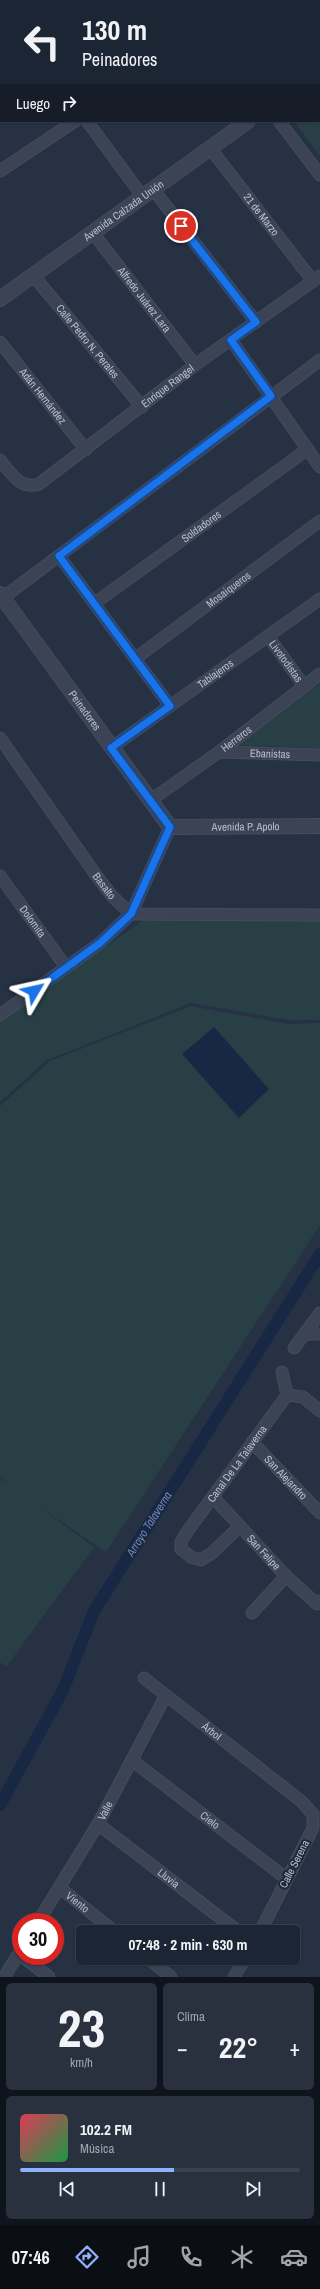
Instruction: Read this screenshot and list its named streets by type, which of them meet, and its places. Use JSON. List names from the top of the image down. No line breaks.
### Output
{"streets":{"street":["Avenida Calzada Unión","21 de Marzo","Alfredo Juárez Lara","Calle Pedro N. Perales","Enrique Rangel","Adán Hernández","Soldadores","Mosaiqueros","Livotodistas","Tablajeros","Peinadores","Herreros","Ebanistas","Avenida P. Apolo","Basalto","Dolomita","Canal De La Talaverna","San Alejandro","San Felipe","Árbol","Valle","Cielo","Calle Serena","Lluvia","Viento"]},"crossings":[["Avenida Calzada Unión","21 de Marzo"],["Avenida Calzada Unión","Alfredo Juárez Lara"],["Avenida Calzada Unión","Calle Pedro N. Perales"],["21 de Marzo","Enrique Rangel"],["Alfredo Juárez Lara","Enrique Rangel"],["Calle Pedro N. Perales","Enrique Rangel"],["Enrique Rangel","Adán Hernández"],["Livotodistas","Tablajeros"],["Livotodistas","Herreros"],["Tablajeros","Peinadores"],["Peinadores","Herreros"],["Peinadores","Avenida P. Apolo"],["Herreros","Ebanistas"],["Canal De La Talaverna","San Alejandro"],["Canal De La Talaverna","San Felipe"],["Árbol","Valle"],["Árbol","Calle Serena"],["Valle","Cielo"],["Valle","Lluvia"],["Valle","Viento"],["Cielo","Calle Serena"]],"water":["Arroyo Talaverna"],"page":{"turn":["130 m","Peinadores"],"then":"Luego","limit":"30","trip":"07:48 · 2 min · 630 m","tile":[["23","km/h"],"Clima"],"heat":["−","22°","+"],"song":["102.2 FM","Música"],"tabs":"07:46"}}
